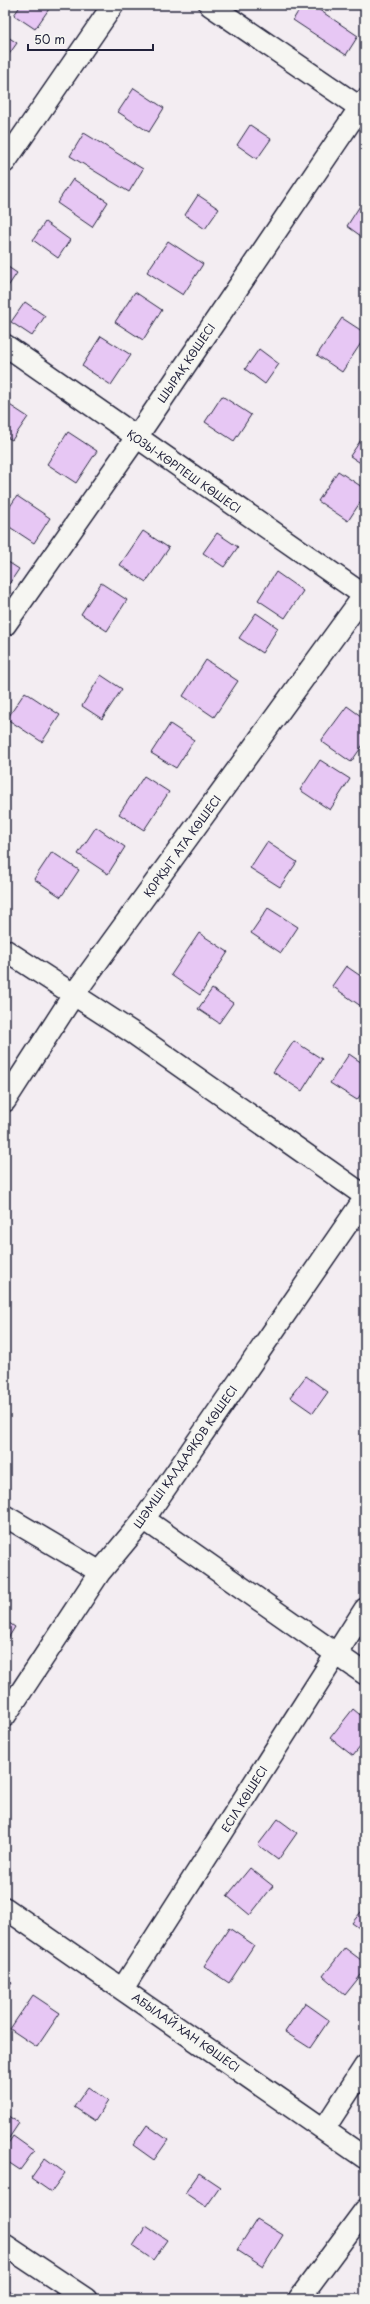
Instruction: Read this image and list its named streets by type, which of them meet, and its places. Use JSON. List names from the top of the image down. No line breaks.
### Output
{"streets":{"street":["ШЫРАҚ КӨШЕСІ","ҚОЗЫ-КӨРПЕШ КӨШЕСІ","ҚОРҚЫТ АТА КӨШЕСІ","ШӘМШІ ҚАЛДАЯҚОВ КӨШЕСІ","ЕСІЛ КӨШЕСІ","АБЫЛАЙ ХАН КӨШЕСІ"]},"crossings":[["ШЫРАҚ КӨШЕСІ","ҚОЗЫ-КӨРПЕШ КӨШЕСІ"],["ҚОЗЫ-КӨРПЕШ КӨШЕСІ","ҚОРҚЫТ АТА КӨШЕСІ"],["ЕСІЛ КӨШЕСІ","АБЫЛАЙ ХАН КӨШЕСІ"]],"scale_bar":"50 m"}
